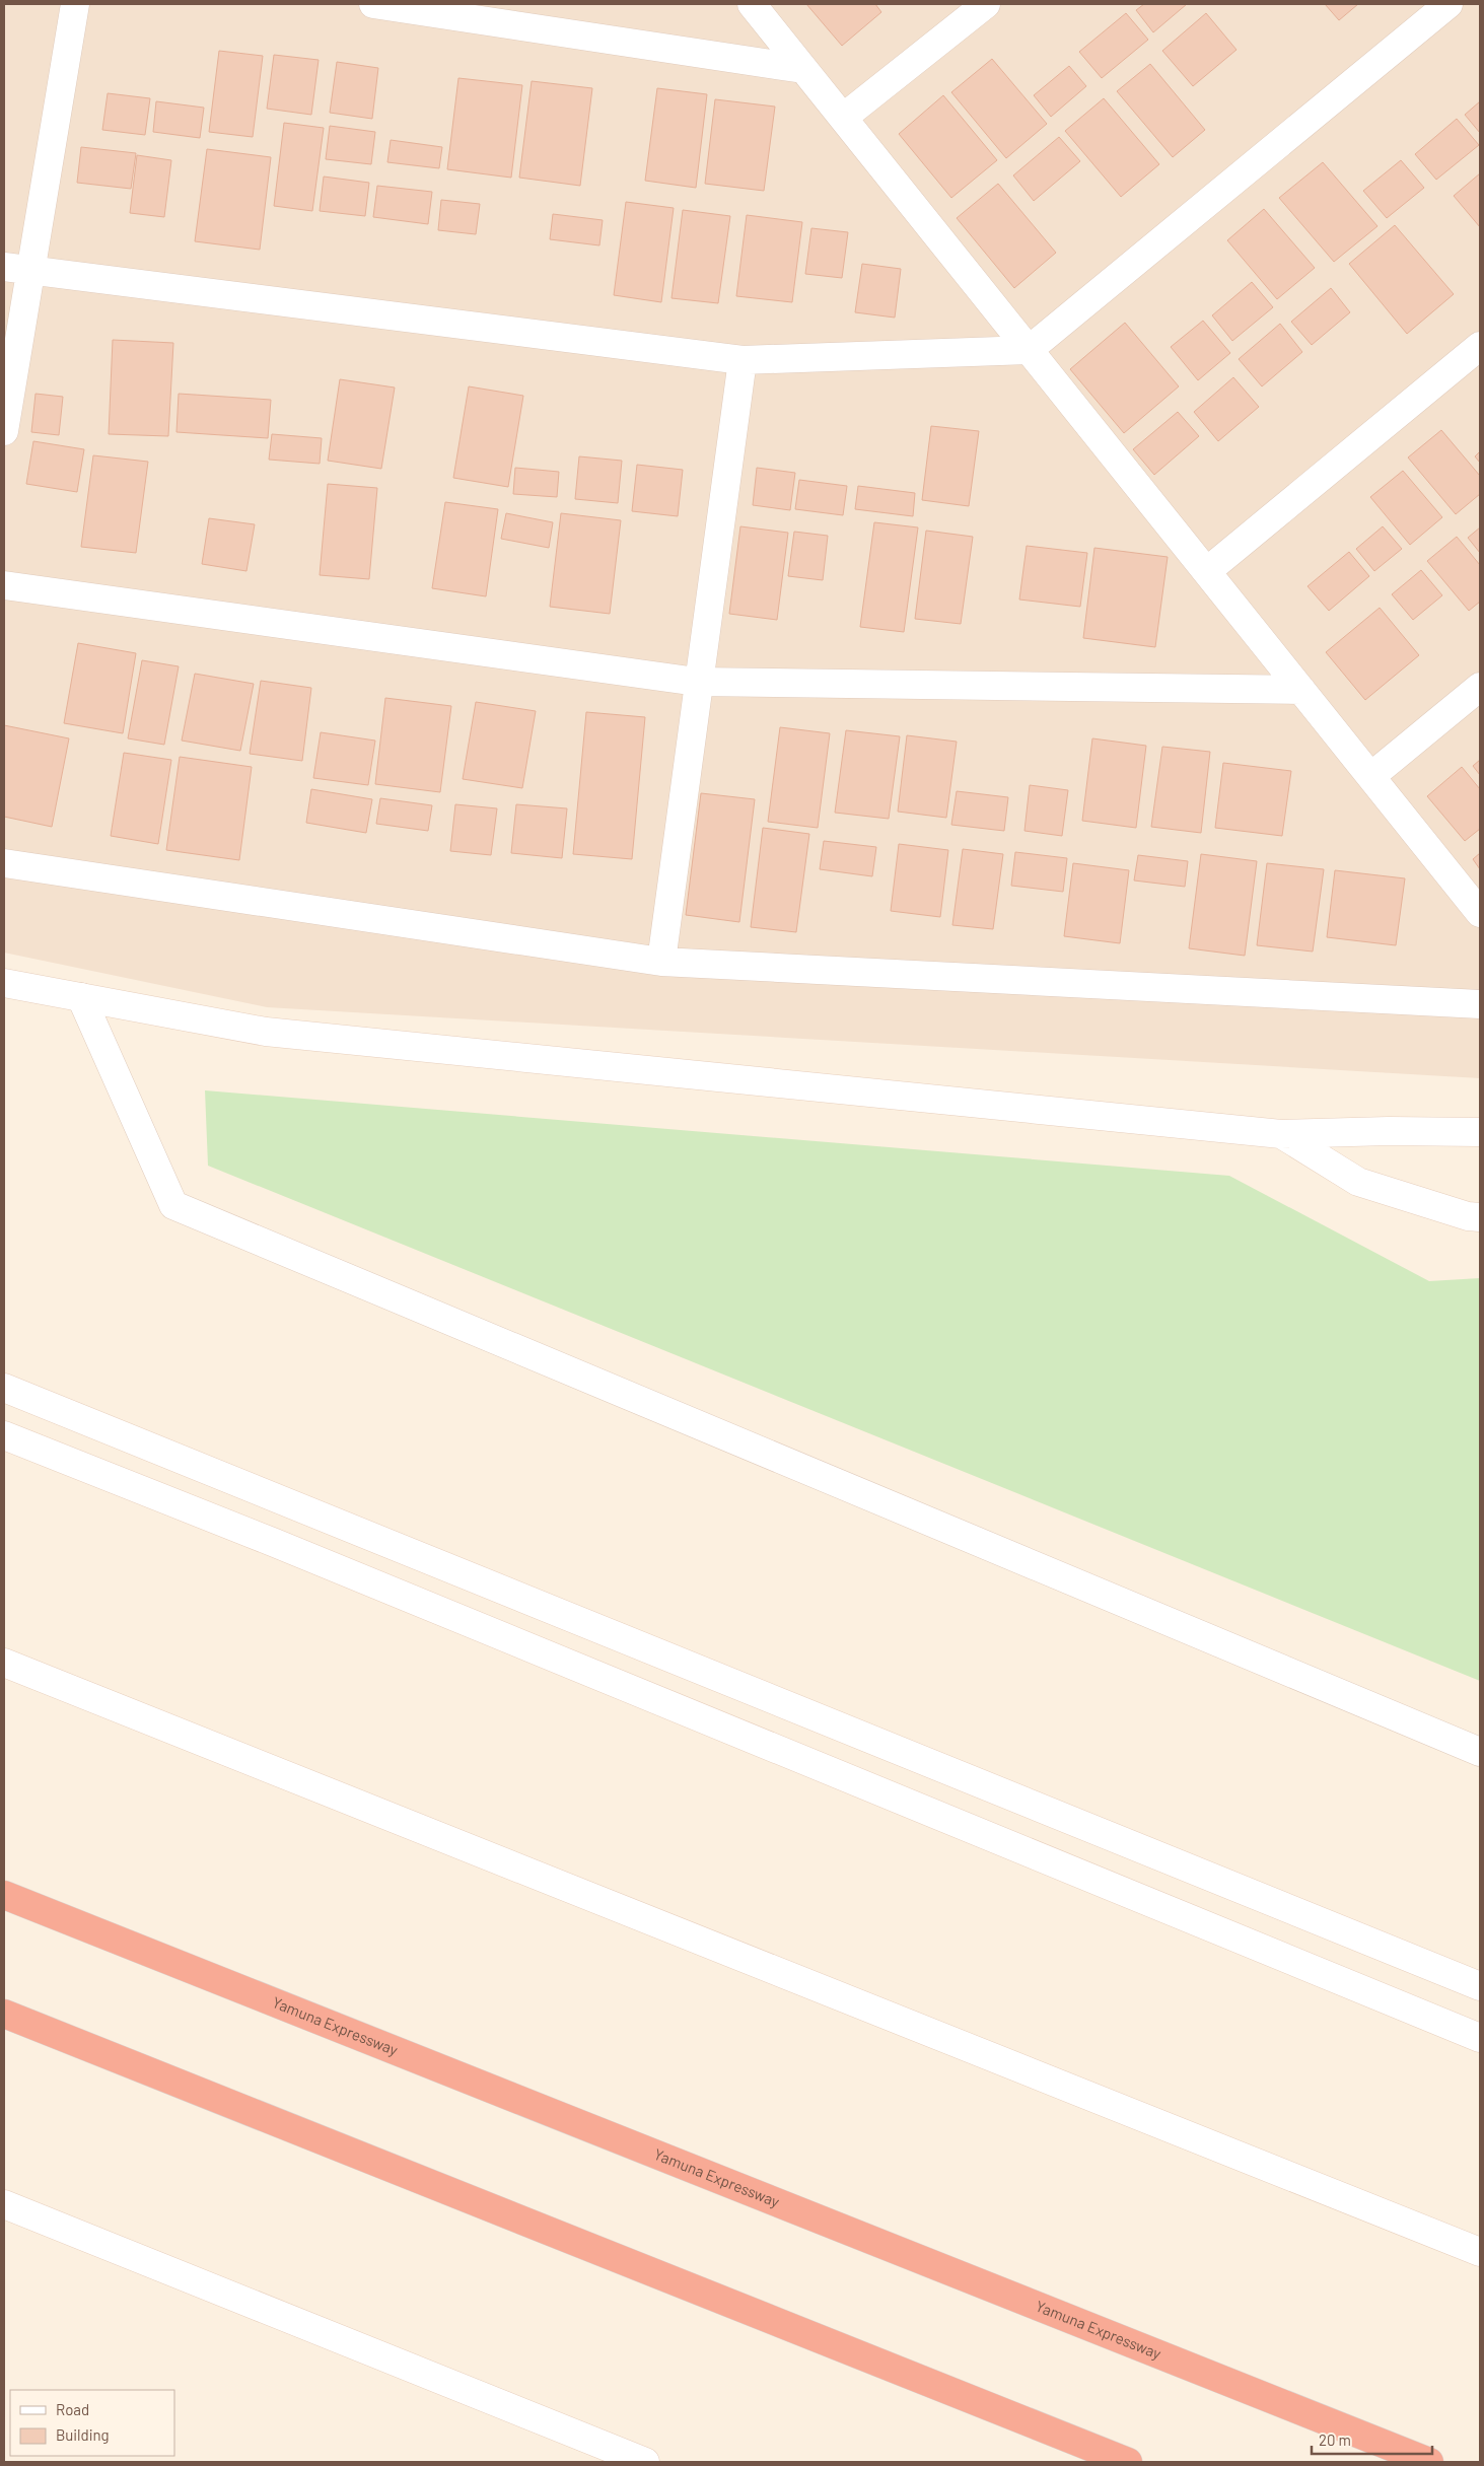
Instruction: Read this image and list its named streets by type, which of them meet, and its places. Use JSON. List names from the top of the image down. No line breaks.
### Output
{"streets":{"highway":["Yamuna Expressway"]},"legend":["Road","Building"],"scale_bar":"20 m"}
